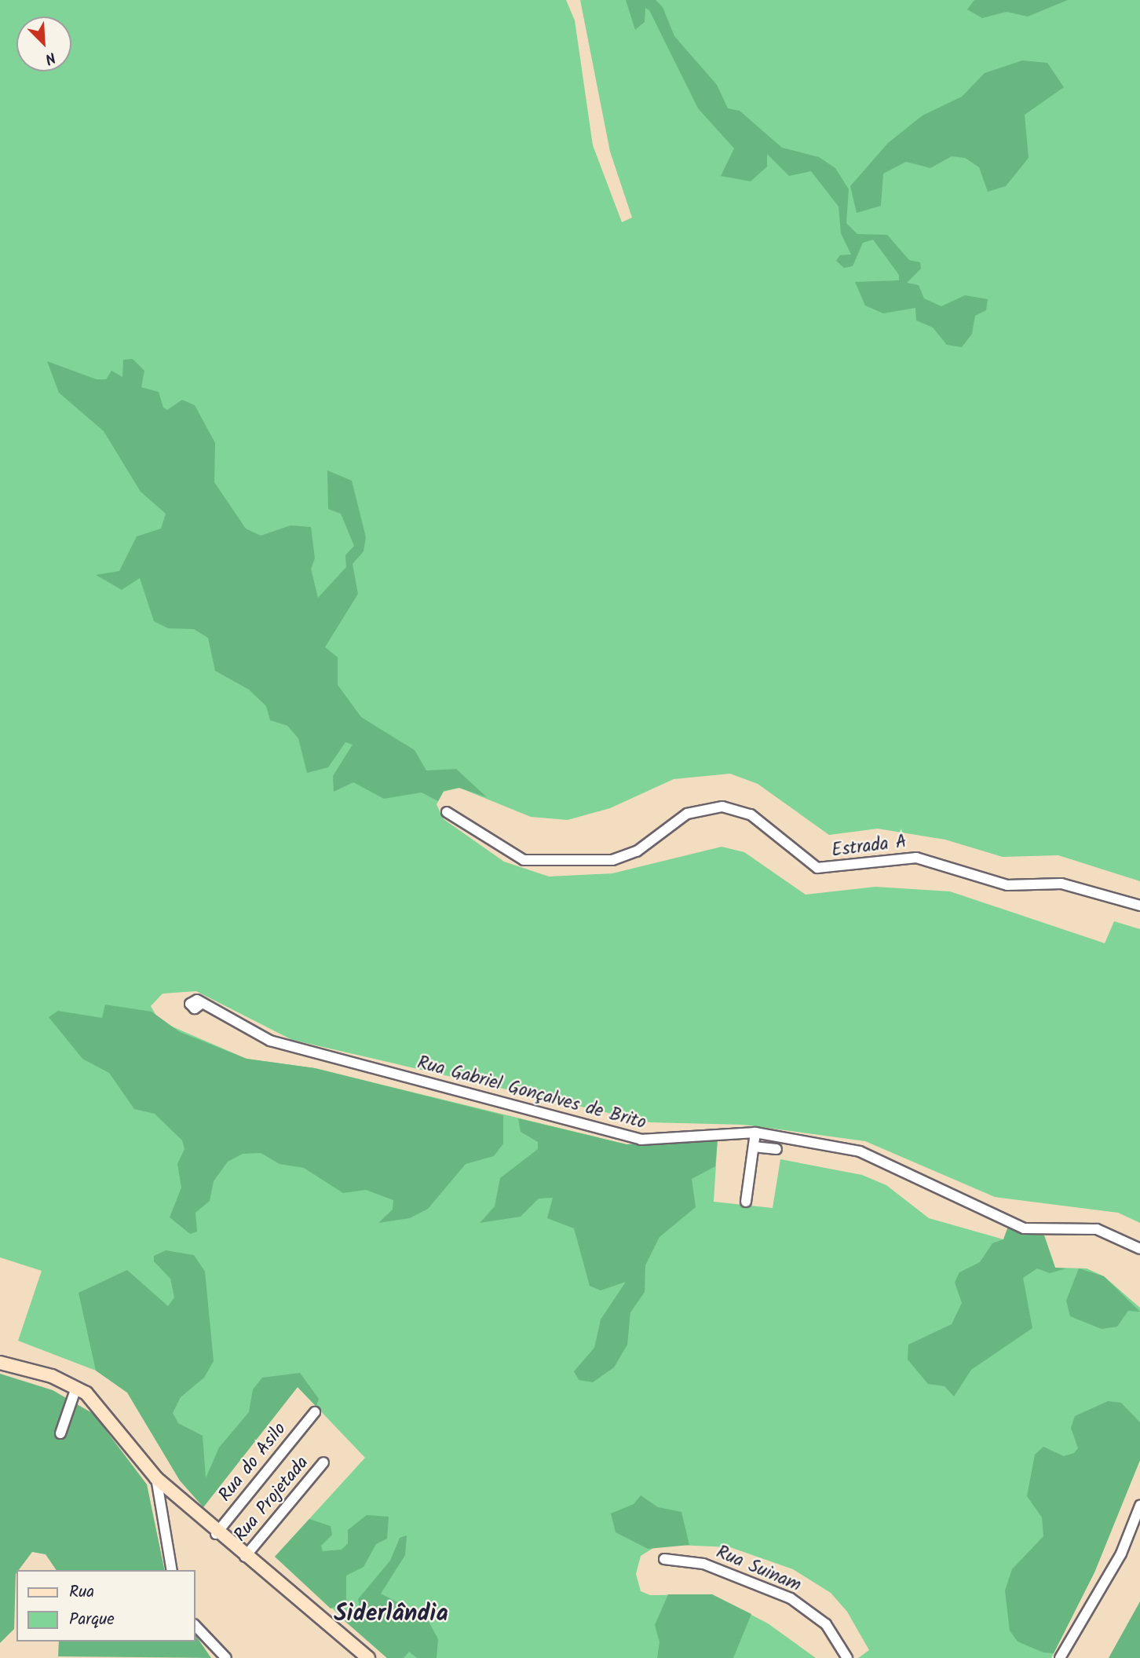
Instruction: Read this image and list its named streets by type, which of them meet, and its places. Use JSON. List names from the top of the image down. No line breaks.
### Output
{"streets":{"street":["Estrada A","Rua Gabriel Gonçalves de Brito","Rua do Asilo","Rua Projetada","Rua Suinam"]},"districts":["Siderlândia"],"legend":["Rua","Parque"],"north":"bottom right"}
